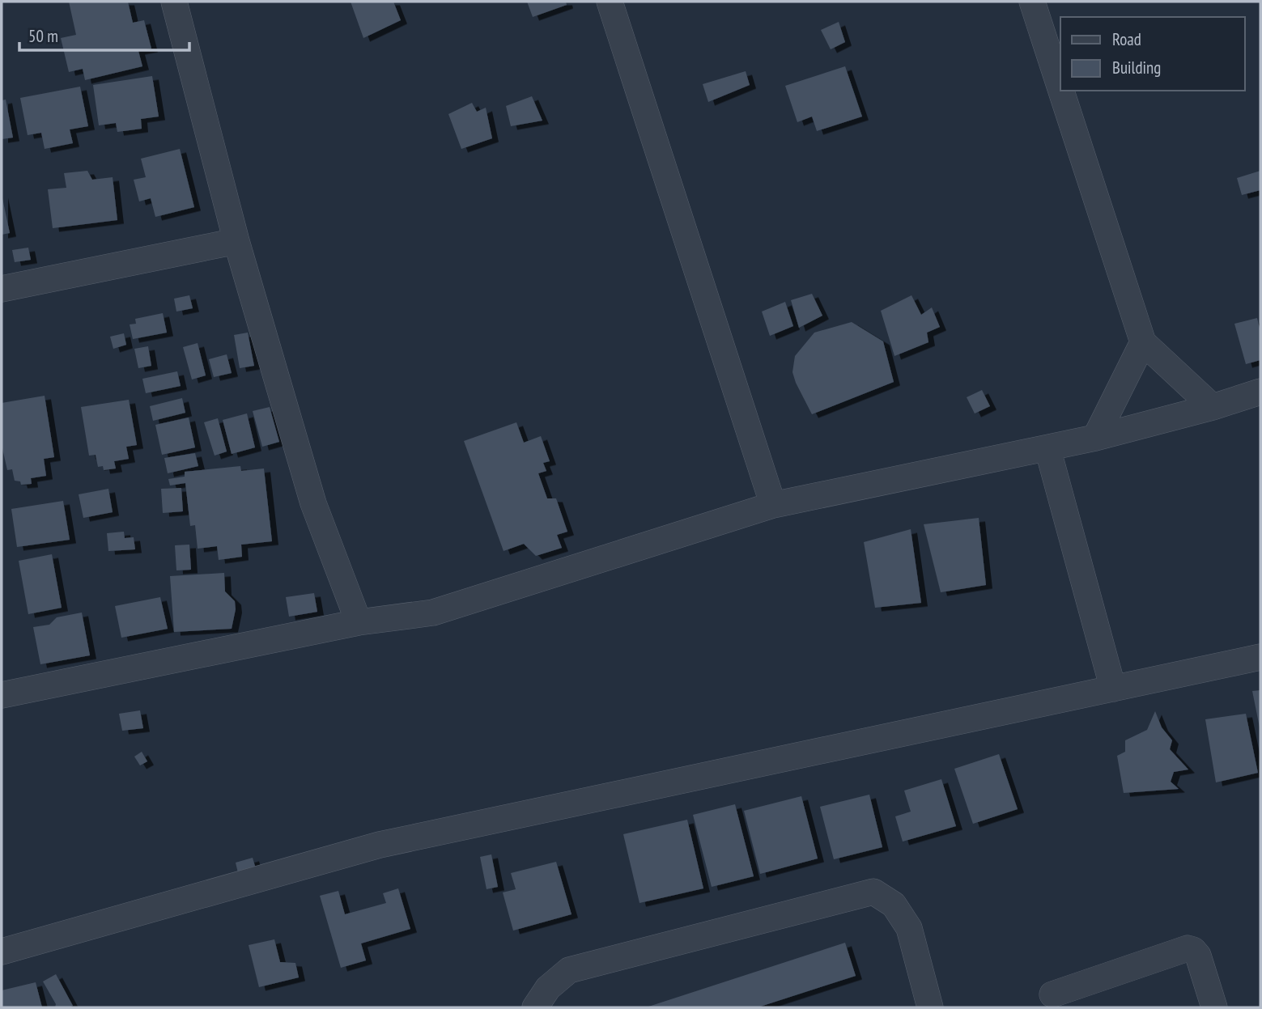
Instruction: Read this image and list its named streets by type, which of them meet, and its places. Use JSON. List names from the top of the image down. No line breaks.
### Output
{"legend":["Road","Building"],"scale_bar":"50 m"}
